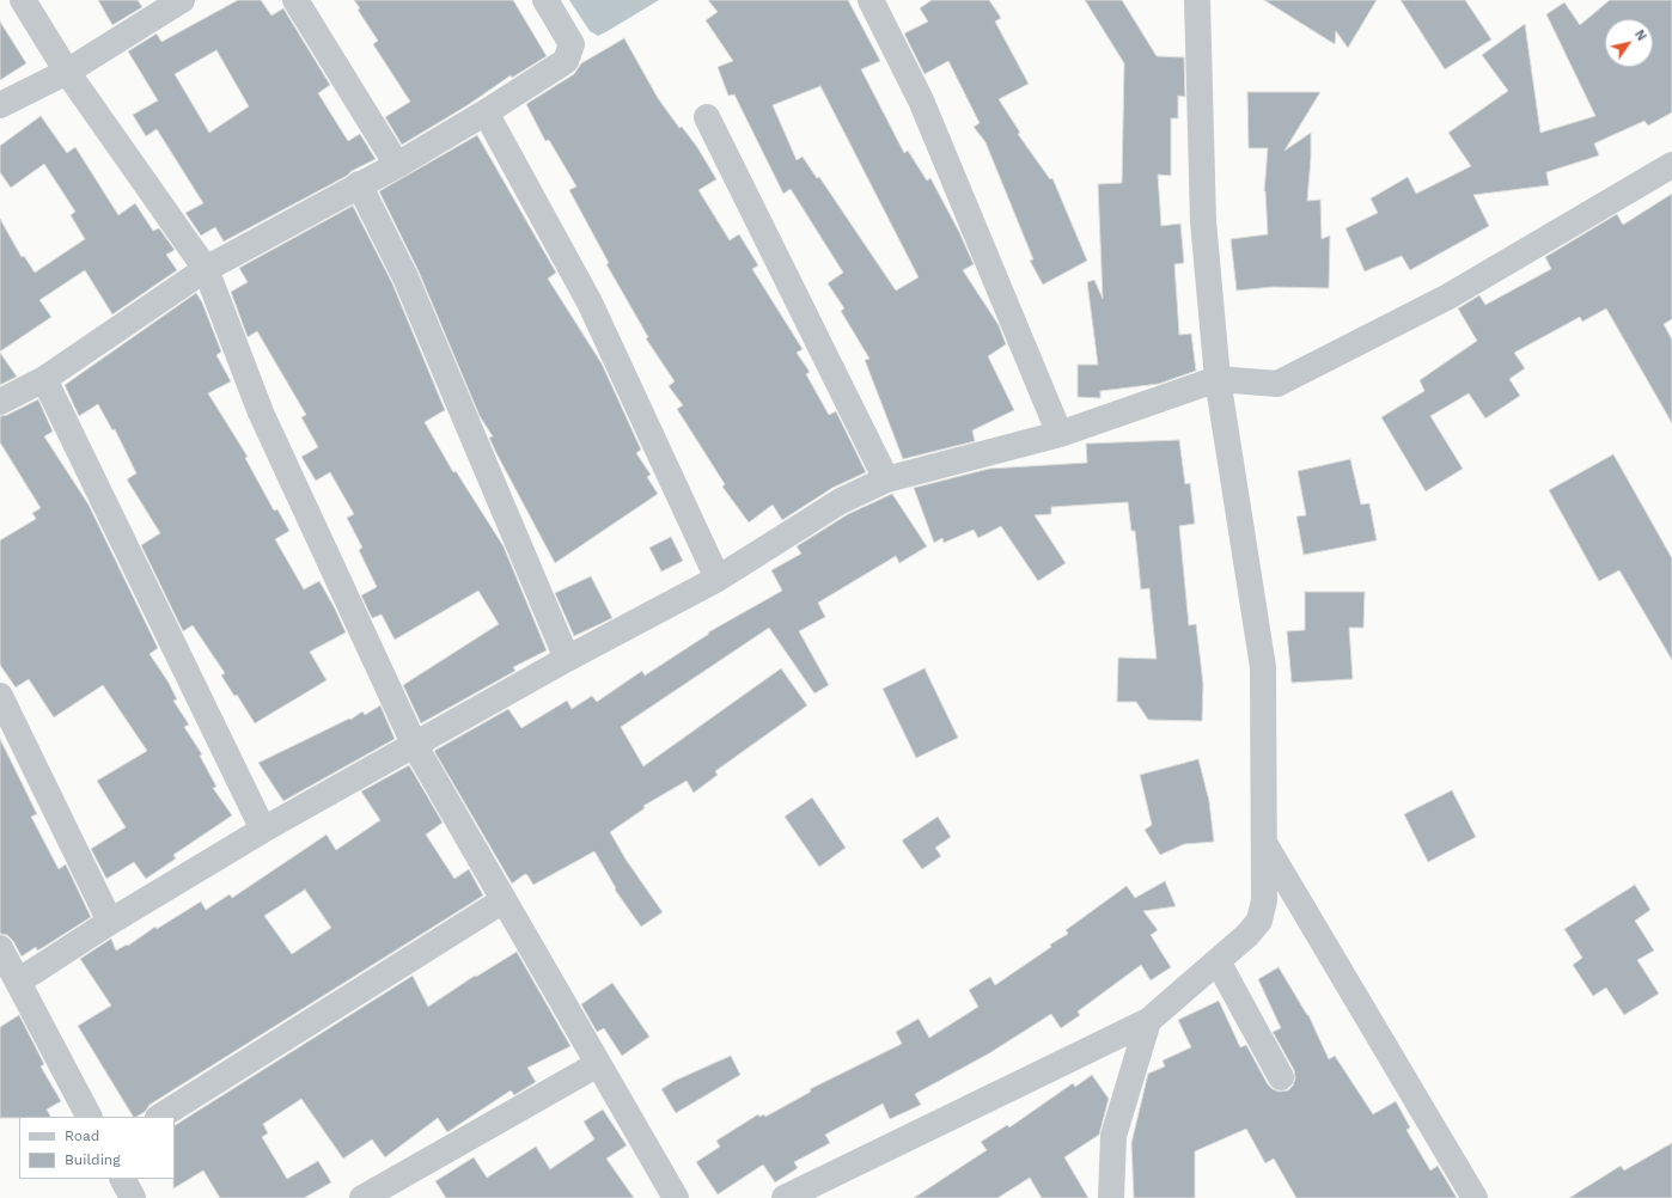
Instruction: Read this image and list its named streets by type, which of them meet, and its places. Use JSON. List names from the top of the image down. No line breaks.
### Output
{"legend":["Road","Building"],"north":"top right"}
